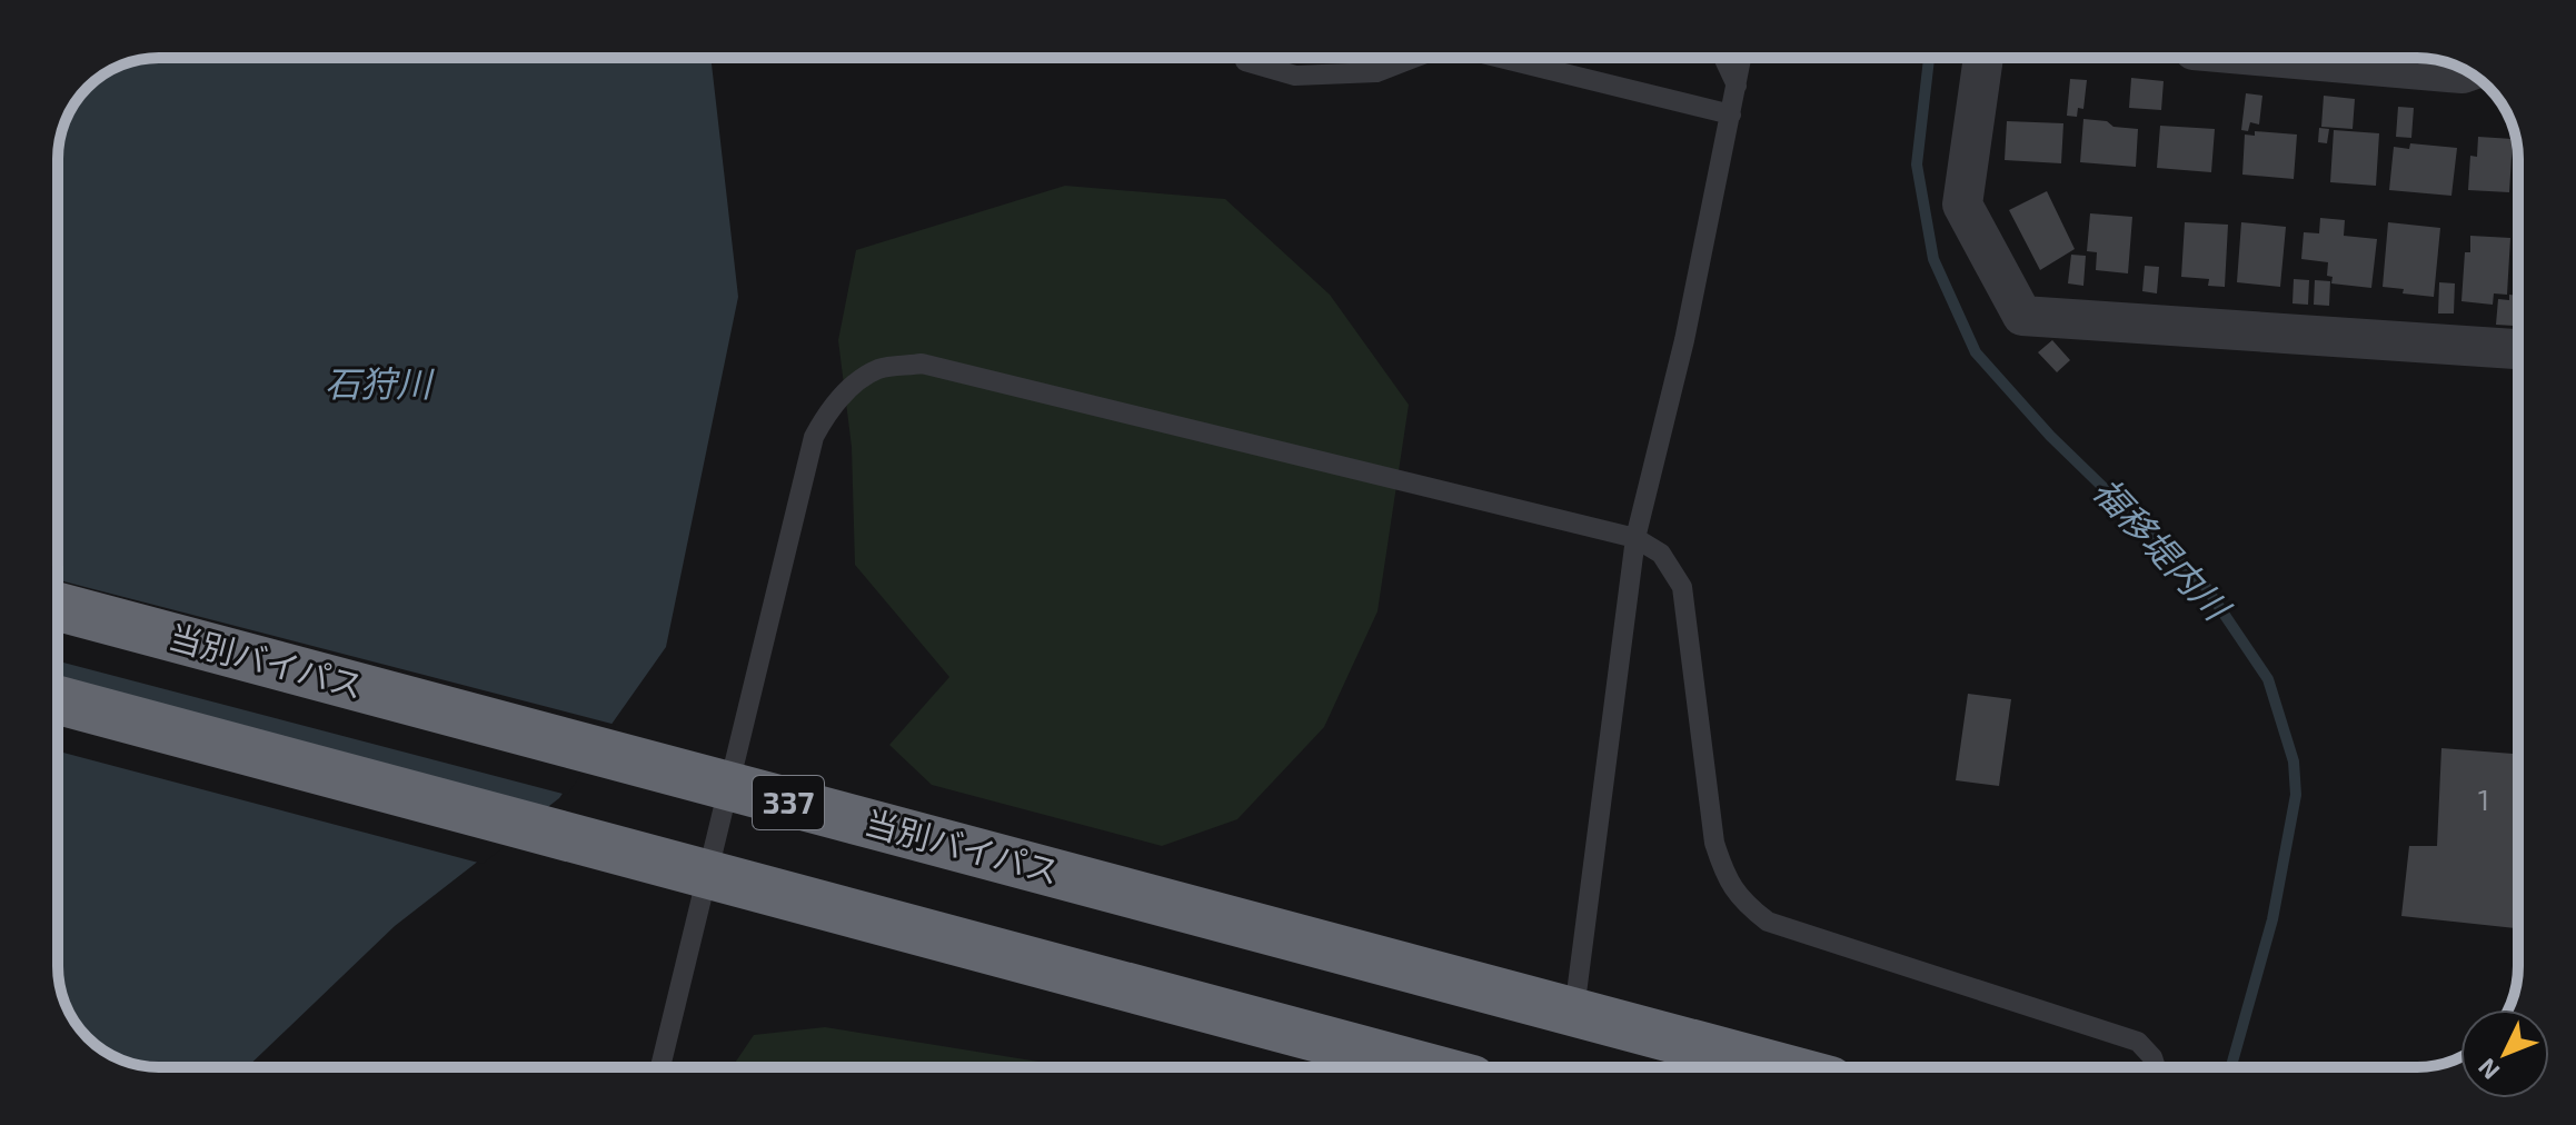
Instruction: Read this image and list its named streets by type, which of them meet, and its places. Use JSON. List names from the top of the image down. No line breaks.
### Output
{"streets":{"highway":["当別バイパス","337"]},"water":["石狩川","福移堤内川"],"house_numbers":["1"],"north":"bottom left"}
